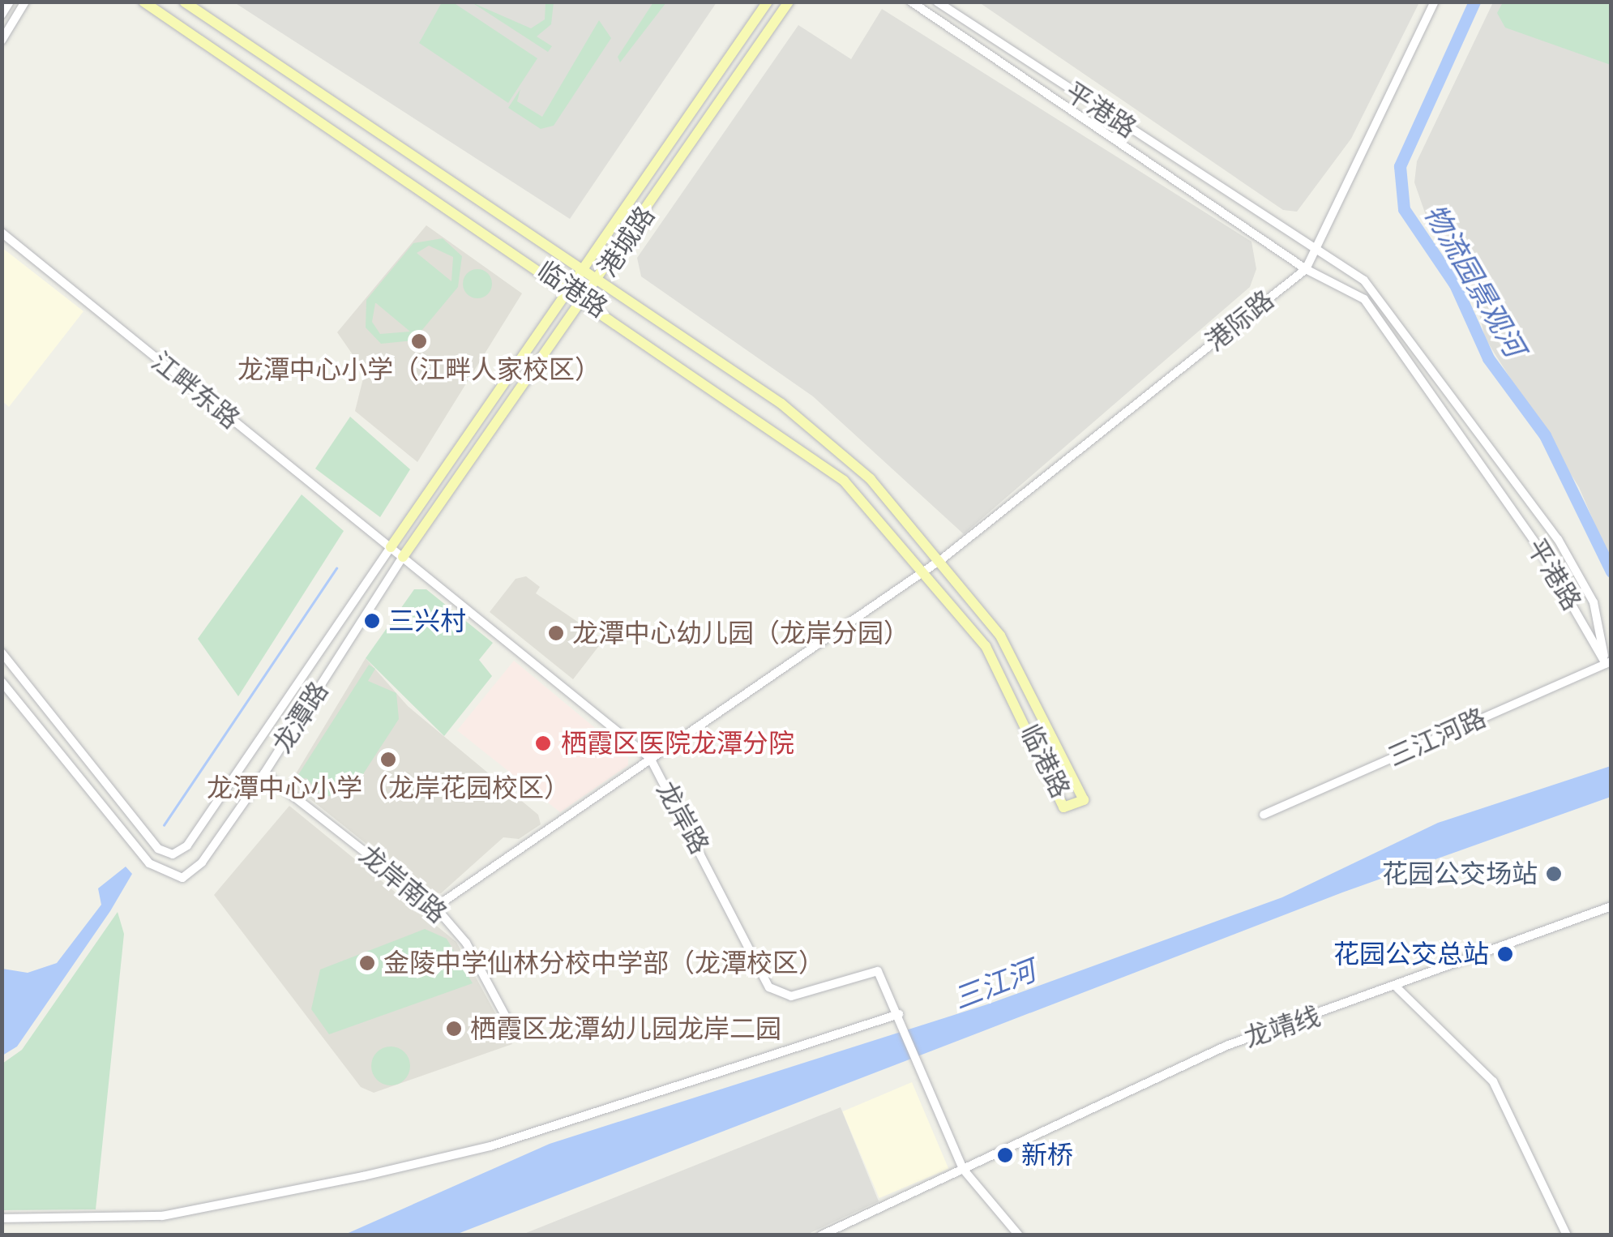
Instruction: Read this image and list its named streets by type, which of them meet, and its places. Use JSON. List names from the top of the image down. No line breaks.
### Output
{"streets":{"main road":["港城路","临港路"],"street":["平港路","港际路","江畔东路","龙潭路","三江河路","龙岸路","龙岸南路","龙靖线"]},"crossings":[["平港路","港际路"],["平港路","三江河路"],["港城路","临港路"],["港城路","江畔东路"],["港城路","龙潭路"],["港城路","龙岸路"],["临港路","港际路"],["港际路","龙岸路"],["港际路","龙岸南路"],["江畔东路","龙潭路"],["江畔东路","龙岸路"],["龙潭路","龙岸路"],["龙潭路","龙岸南路"]],"water":["物流园景观河","三江河"],"places":["龙潭中心小学（江畔人家校区）","三兴村","龙潭中心幼儿园（龙岸分园）","栖霞区医院龙潭分院","龙潭中心小学（龙岸花园校区）","花园公交场站","花园公交总站","金陵中学仙林分校中学部（龙潭校区）","栖霞区龙潭幼儿园龙岸二园","新桥"]}
